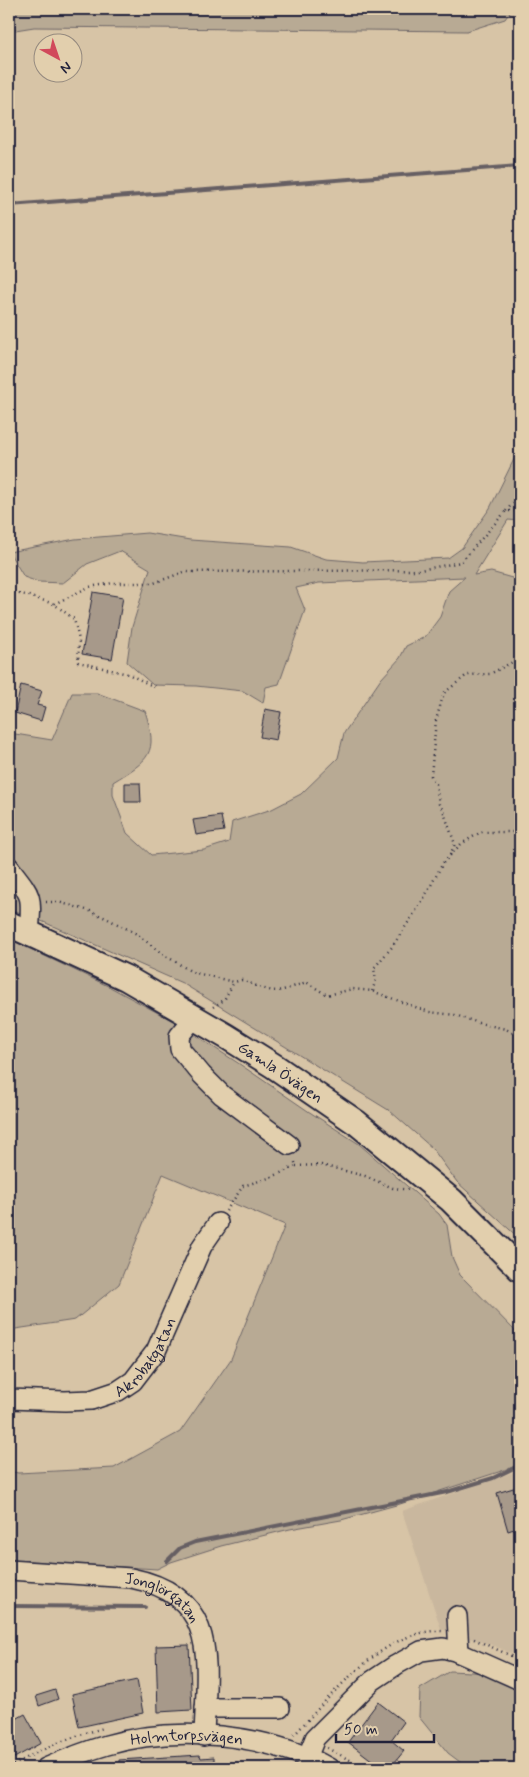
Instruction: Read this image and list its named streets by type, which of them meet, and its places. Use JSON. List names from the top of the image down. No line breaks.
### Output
{"streets":{"main road":["Gamla Övägen"],"street":["Akrobatgatan","Jonglörgatan","Holmtorpsvägen"]},"crossings":[["Jonglörgatan","Holmtorpsvägen"]],"scale_bar":"50 m","north":"bottom right"}
